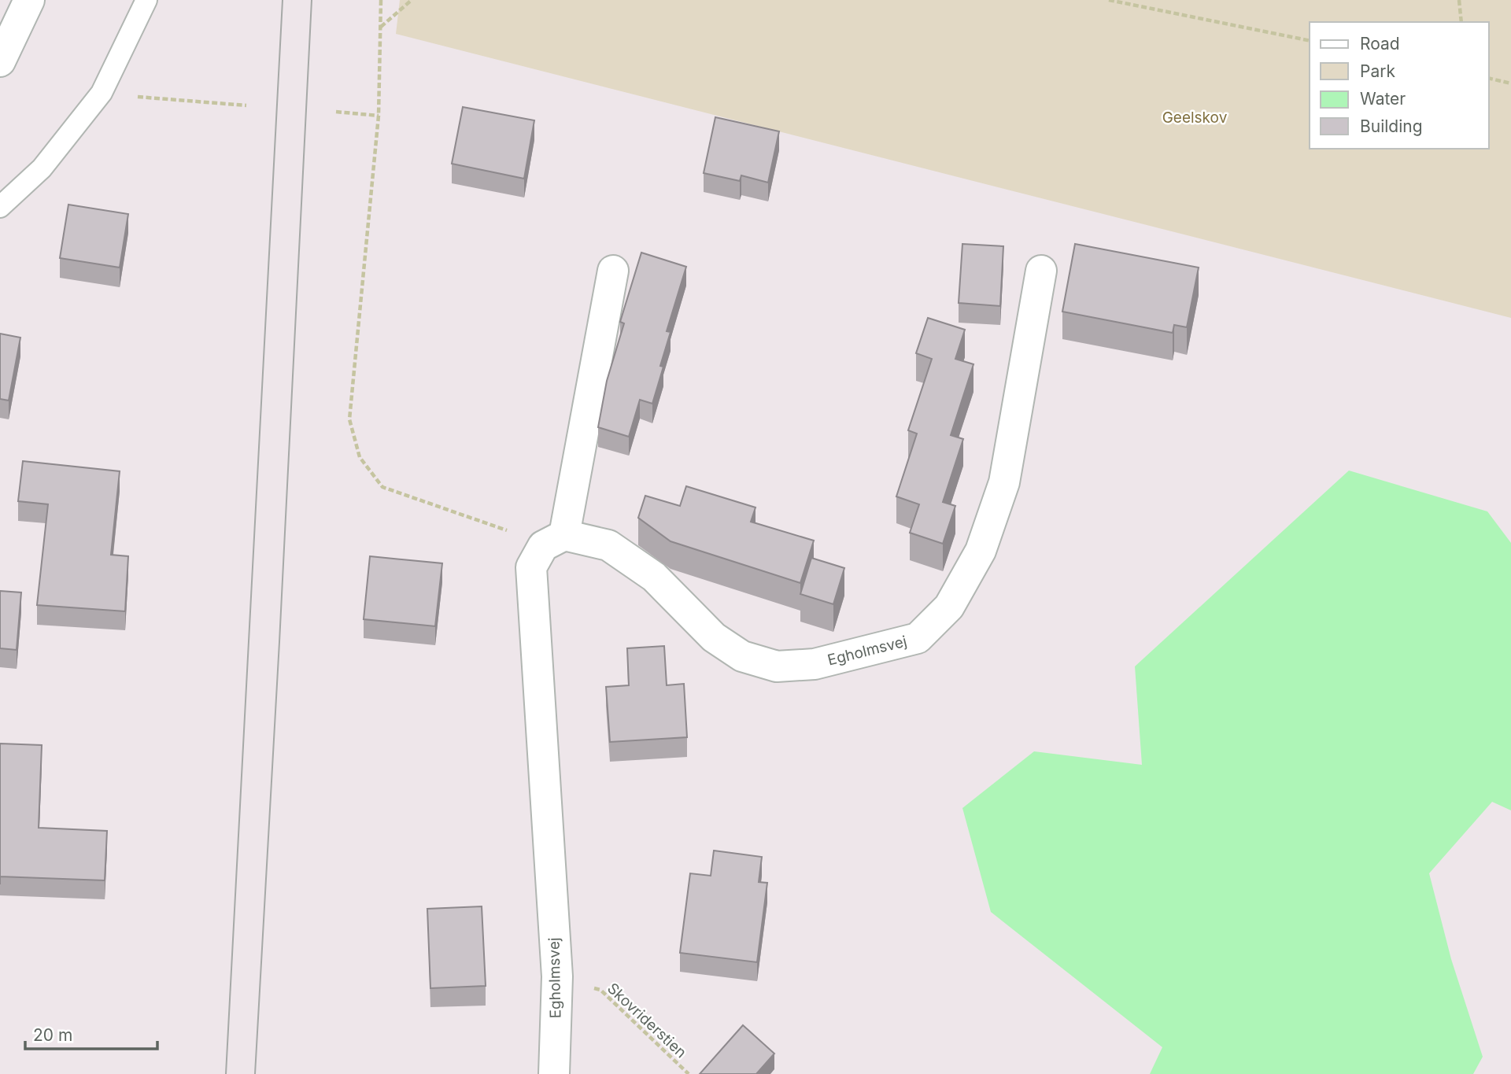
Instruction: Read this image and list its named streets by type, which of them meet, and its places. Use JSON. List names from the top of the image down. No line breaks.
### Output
{"streets":{"street":["Egholmsvej"],"path":["Skovriderstien"]},"crossings":[["Egholmsvej","Skovriderstien"]],"parks":["Geelskov"],"legend":["Road","Park","Water","Building"],"scale_bar":"20 m"}
